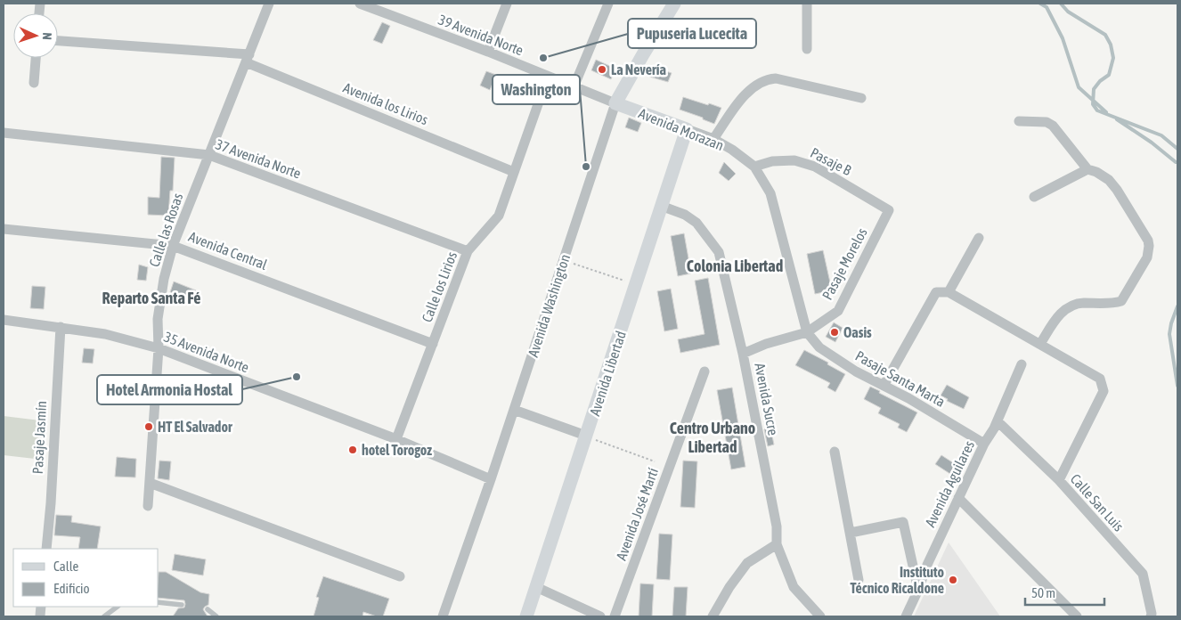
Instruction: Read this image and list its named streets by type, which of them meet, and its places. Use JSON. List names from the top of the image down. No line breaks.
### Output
{"streets":{"main road":["Avenida Morazan","Avenida Washington","Avenida Libertad"],"street":["39 Avenida Norte","Avenida los Lirios","37 Avenida Norte","Pasaje B","Calle las Rosas","Avenida Central","Pasaje Morelos","Calle los Lirios","35 Avenida Norte","Pasaje Santa Marta","Avenida Sucre","Pasaje Jasmín","Avenida Aguilares","Calle San Luis","Avenida José Martí"]},"crossings":[["39 Avenida Norte","Avenida Morazan"],["39 Avenida Norte","Calle los Lirios"],["39 Avenida Norte","Avenida Washington"],["Avenida los Lirios","Calle las Rosas"],["Avenida los Lirios","Calle los Lirios"],["Avenida Morazan","Pasaje B"],["Avenida Morazan","Pasaje Morelos"],["Avenida Morazan","Avenida Washington"],["Avenida Morazan","Avenida Libertad"],["Avenida Morazan","Pasaje Santa Marta"],["37 Avenida Norte","Calle las Rosas"],["37 Avenida Norte","Calle los Lirios"],["Pasaje B","Pasaje Morelos"],["Calle las Rosas","Avenida Central"],["Calle las Rosas","35 Avenida Norte"],["Avenida Central","Calle los Lirios"],["Pasaje Morelos","Pasaje Santa Marta"],["Pasaje Morelos","Avenida Sucre"],["Calle los Lirios","35 Avenida Norte"],["Avenida Washington","35 Avenida Norte"],["35 Avenida Norte","Pasaje Jasmín"],["Avenida Libertad","Avenida Sucre"],["Pasaje Santa Marta","Avenida Aguilares"],["Avenida Aguilares","Calle San Luis"]],"districts":["Colonia Libertad","Reparto Santa Fé","Centro Urbano Libertad"],"places":["Pupuseria Lucecita","La Nevería","Washington","Oasis","Hotel Armonia Hostal","HT El Salvador","hotel Torogoz","Instituto Técnico Ricaldone"],"legend":["Calle","Edificio"],"scale_bar":"50 m","north":"right"}
